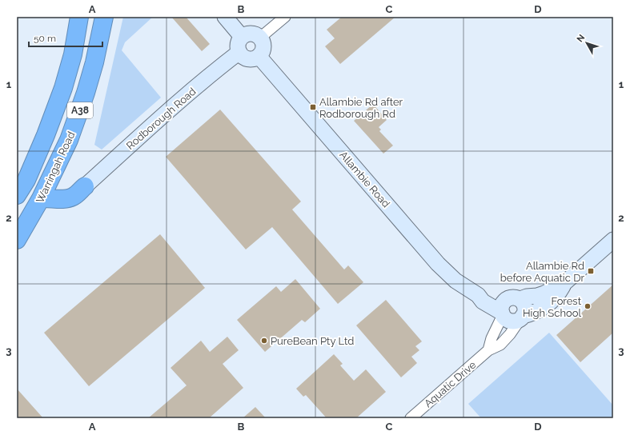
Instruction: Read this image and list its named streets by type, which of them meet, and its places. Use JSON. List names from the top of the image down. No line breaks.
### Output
{"streets":{"highway":["A38","Warringah Road"],"main road":["Rodborough Road","Allambie Road"],"street":["Aquatic Drive"]},"crossings":[["Rodborough Road","Allambie Road"],["Allambie Road","Aquatic Drive"]],"places":{"transit":["Allambie Rd after Rodborough Rd","Allambie Rd before Aquatic Dr"],"other":["Forest High School","PureBean Pty Ltd"]},"scale_bar":"50 m","north":"top left","grid":{"columns":["A","B","C","D"],"rows":["1","2","3"]}}
